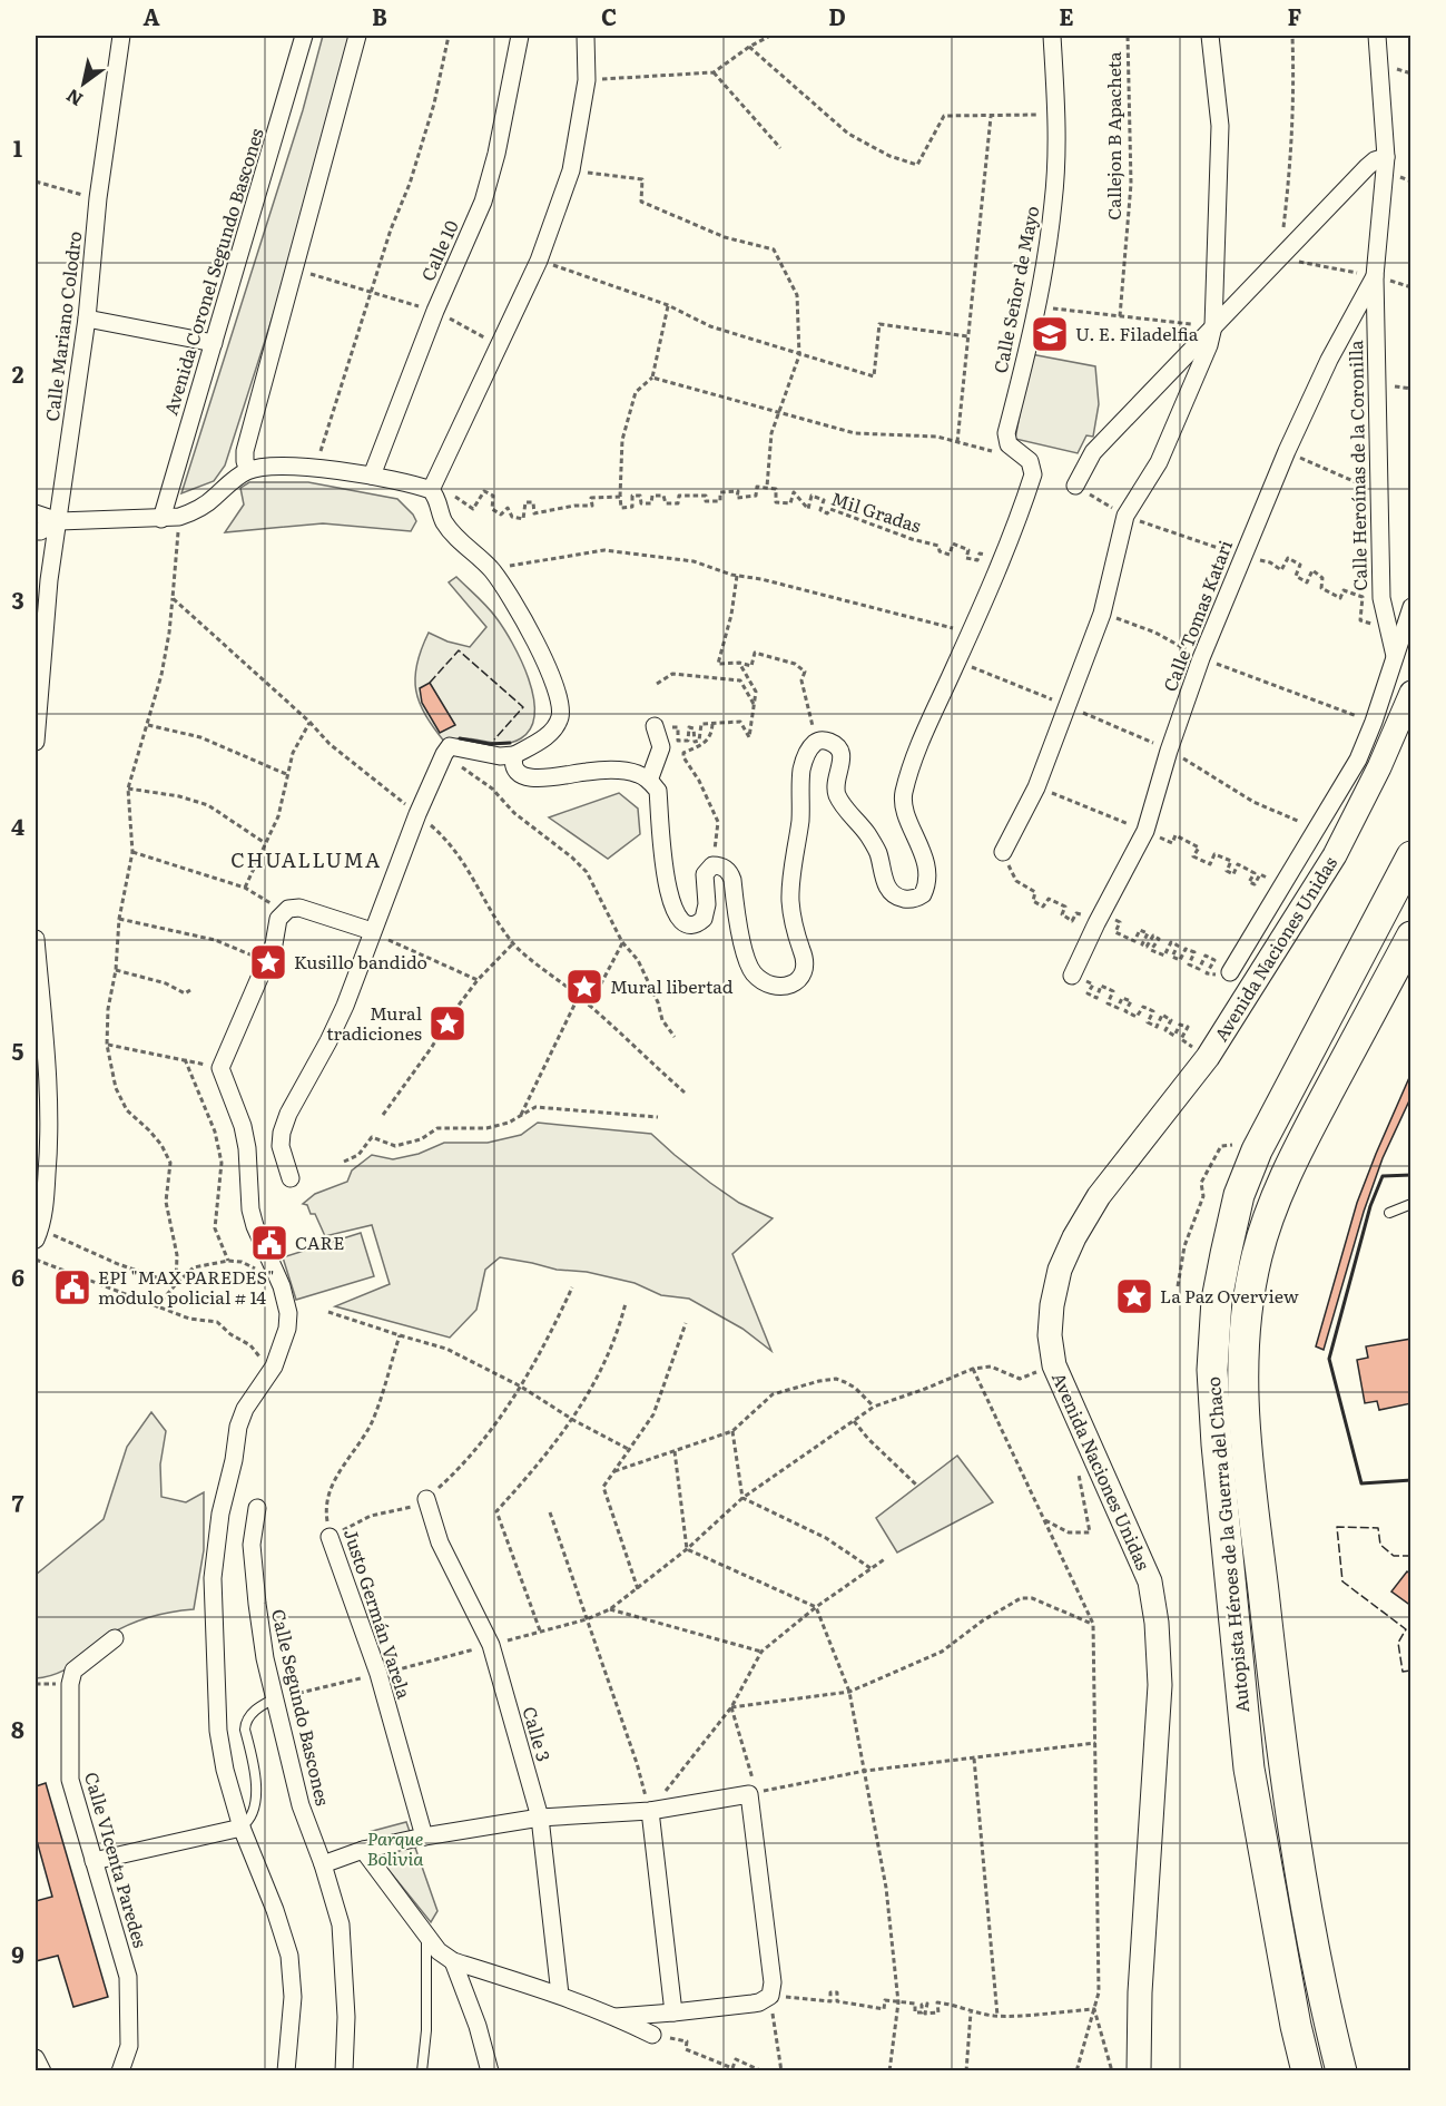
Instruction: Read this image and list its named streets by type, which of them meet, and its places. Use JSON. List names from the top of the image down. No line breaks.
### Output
{"streets":{"highway":["Autopista Héroes de la Guerra del Chaco"],"street":["Calle 10","Avenida Coronel Segundo Bascones","Calle Señor de Mayo","Calle Mariano Colodro","Calle Heroínas de la Coronilla","Calle Tomas Katari","Avenida Naciones Unidas","Justo Germán Varela","Calle Segundo Bascones","Calle 3","Calle VIcenta Paredes"],"path":["Callejon B Apacheta","Mil Gradas"]},"crossings":[["Calle Señor de Mayo","Mil Gradas"],["Calle Heroínas de la Coronilla","Calle Tomas Katari"]],"districts":["CHUALLUMA"],"parks":["Parque Bolivia"],"places":{"school or university":["U. E. Filadelfia"],"place":["Kusillo bandido","Mural libertad","Mural tradiciones","La Paz Overview"],"public building":["CARE","EPI \"MAX PAREDES\" modulo policial # 14"]},"north":"bottom left","grid":{"columns":["A","B","C","D","E","F"],"rows":["1","2","3","4","5","6","7","8","9"]}}
